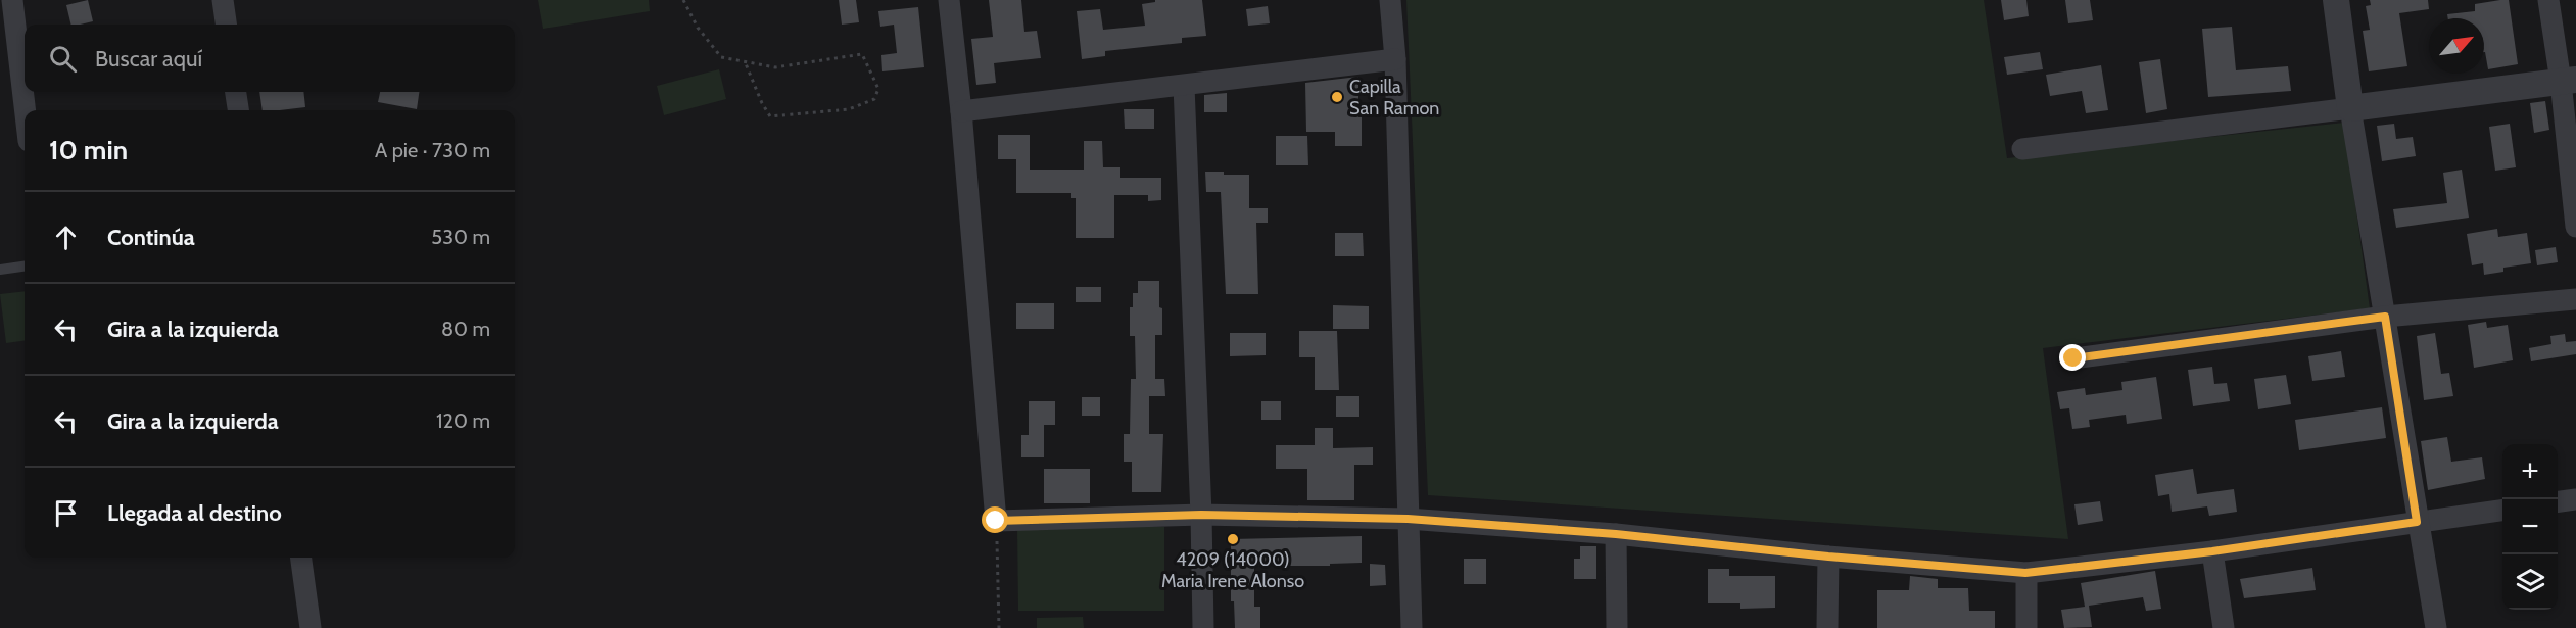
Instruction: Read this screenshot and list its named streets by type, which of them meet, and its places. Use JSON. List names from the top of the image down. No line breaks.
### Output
{"places":["Capilla San Ramon","4209 (14000) Maria Irene Alonso"],"north":"top right","page":{"search":"Buscar aquí","heading":["10 min","A pie · 730 m"],"list":[["Continúa","530 m"],["Gira a la izquierda","80 m"],["Gira a la izquierda","120 m"],"Llegada al destino"],"map_buttons":["+","−"]}}
